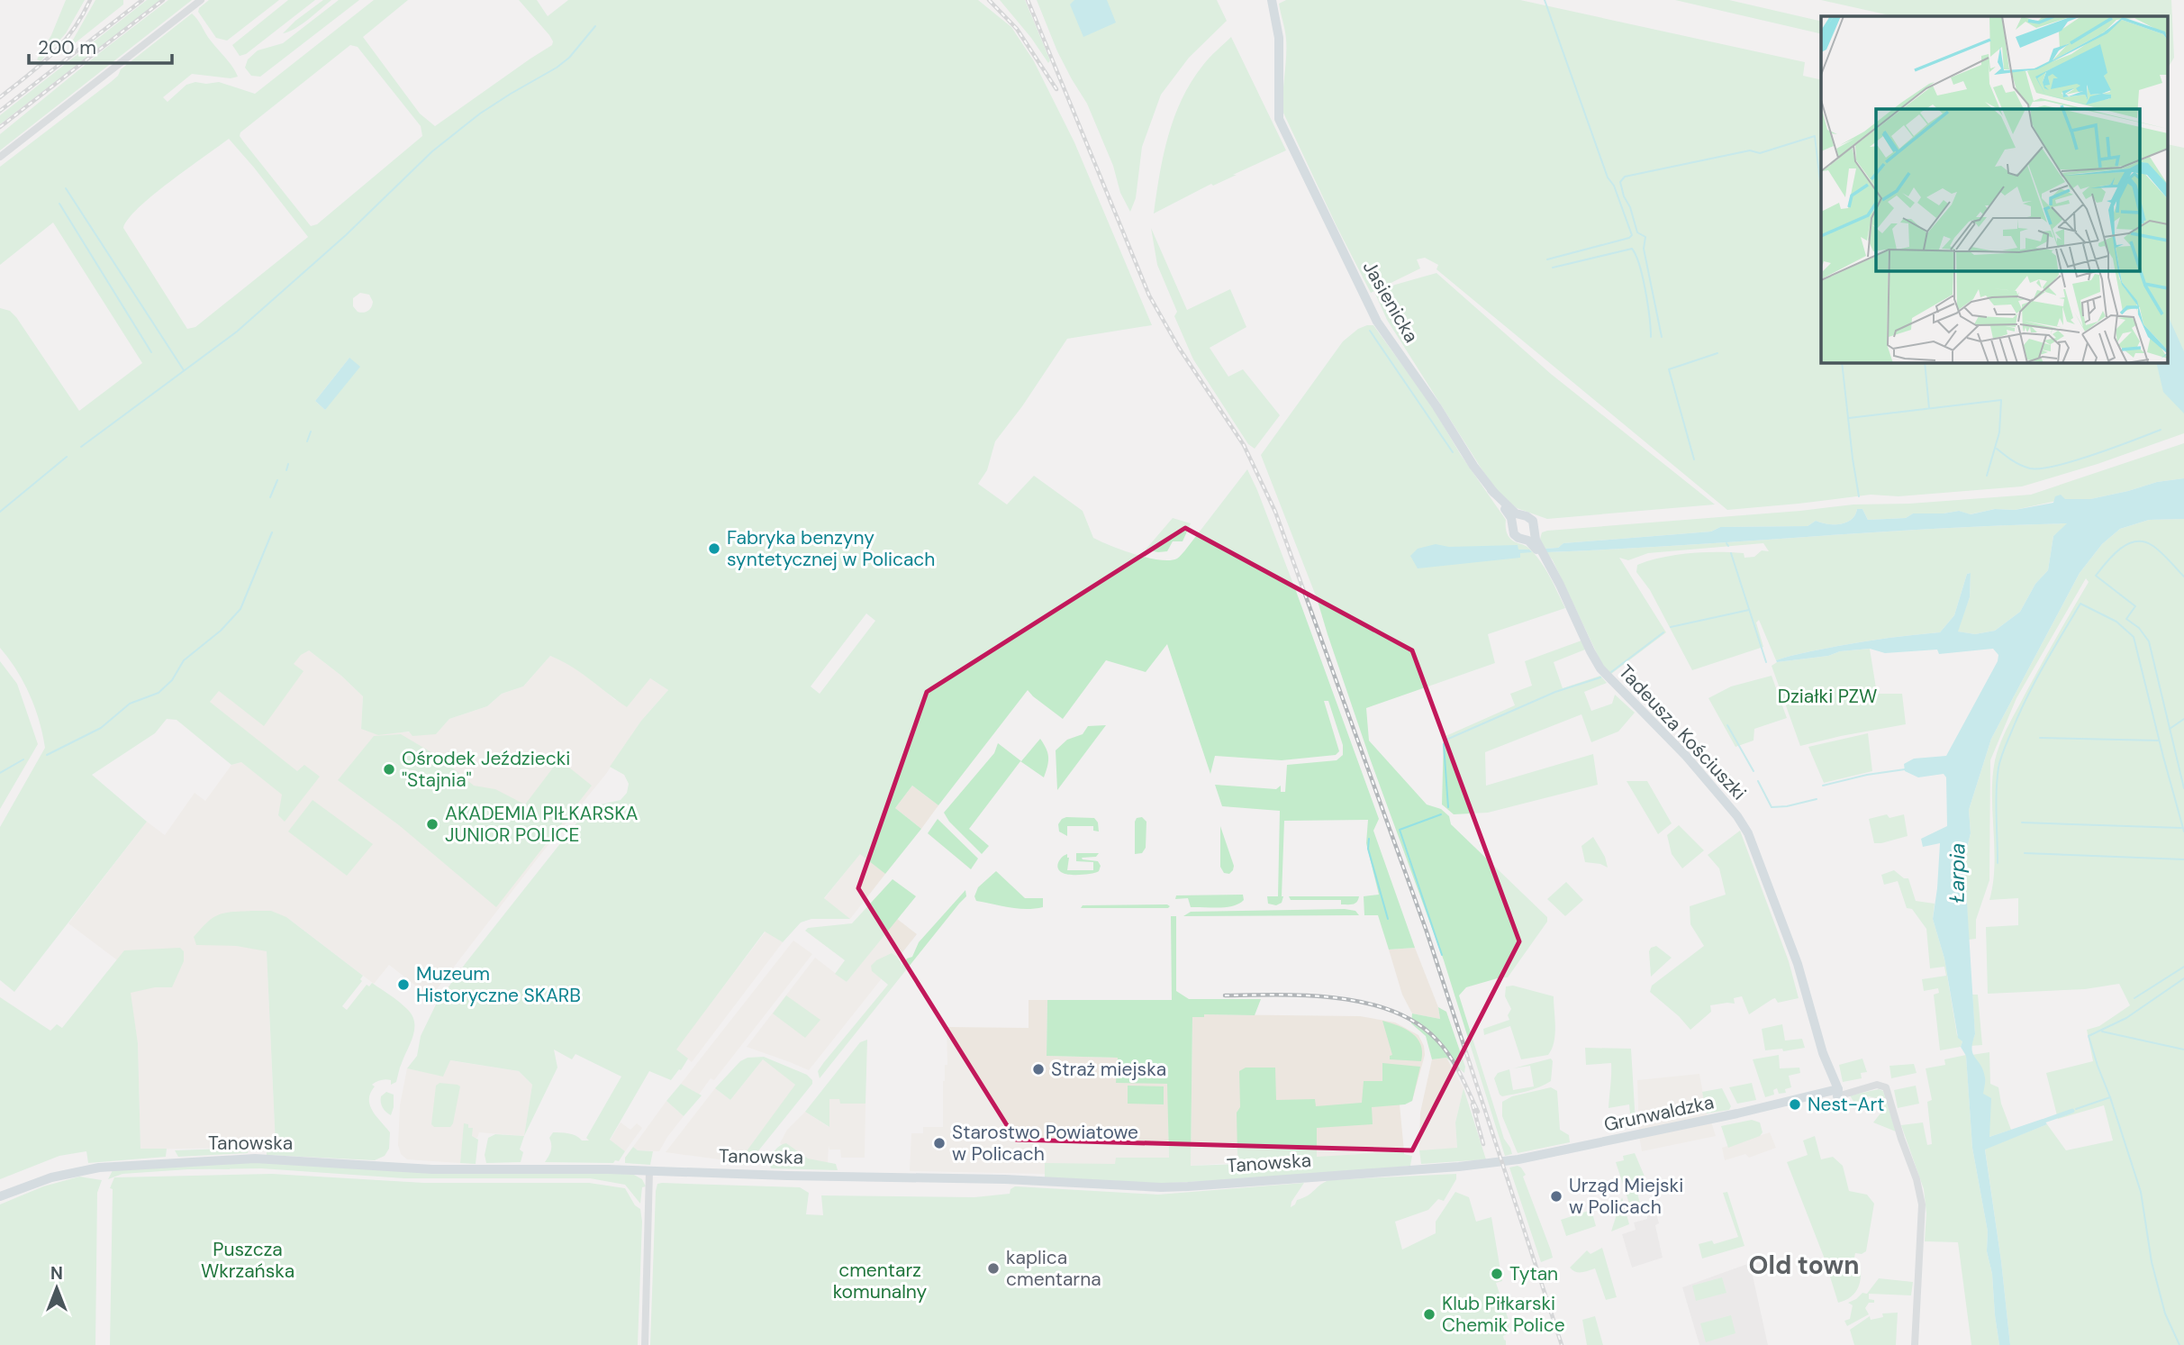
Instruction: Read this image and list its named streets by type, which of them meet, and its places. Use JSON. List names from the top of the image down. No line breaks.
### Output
{"streets":{"main road":["Jasienicka","Tadeusza Kościuszki","Grunwaldzka","Tanowska"]},"crossings":[["Tadeusza Kościuszki","Grunwaldzka"],["Grunwaldzka","Tanowska"]],"districts":["Old town"],"water":["Łarpia"],"parks":["Działki PZW","Puszcza Wkrzańska","cmentarz komunalny"],"places":["Fabryka benzyny syntetycznej w Policach","Ośrodek Jeździecki \"Stajnia\"","AKADEMIA PIŁKARSKA JUNIOR POLICE","Muzeum Historyczne SKARB","Straż miejska","Nest-Art","Starostwo Powiatowe w Policach","Urząd Miejski w Policach","kaplica cmentarna","Tytan","Klub Piłkarski Chemik Police"],"scale_bar":"200 m","north":"top"}
